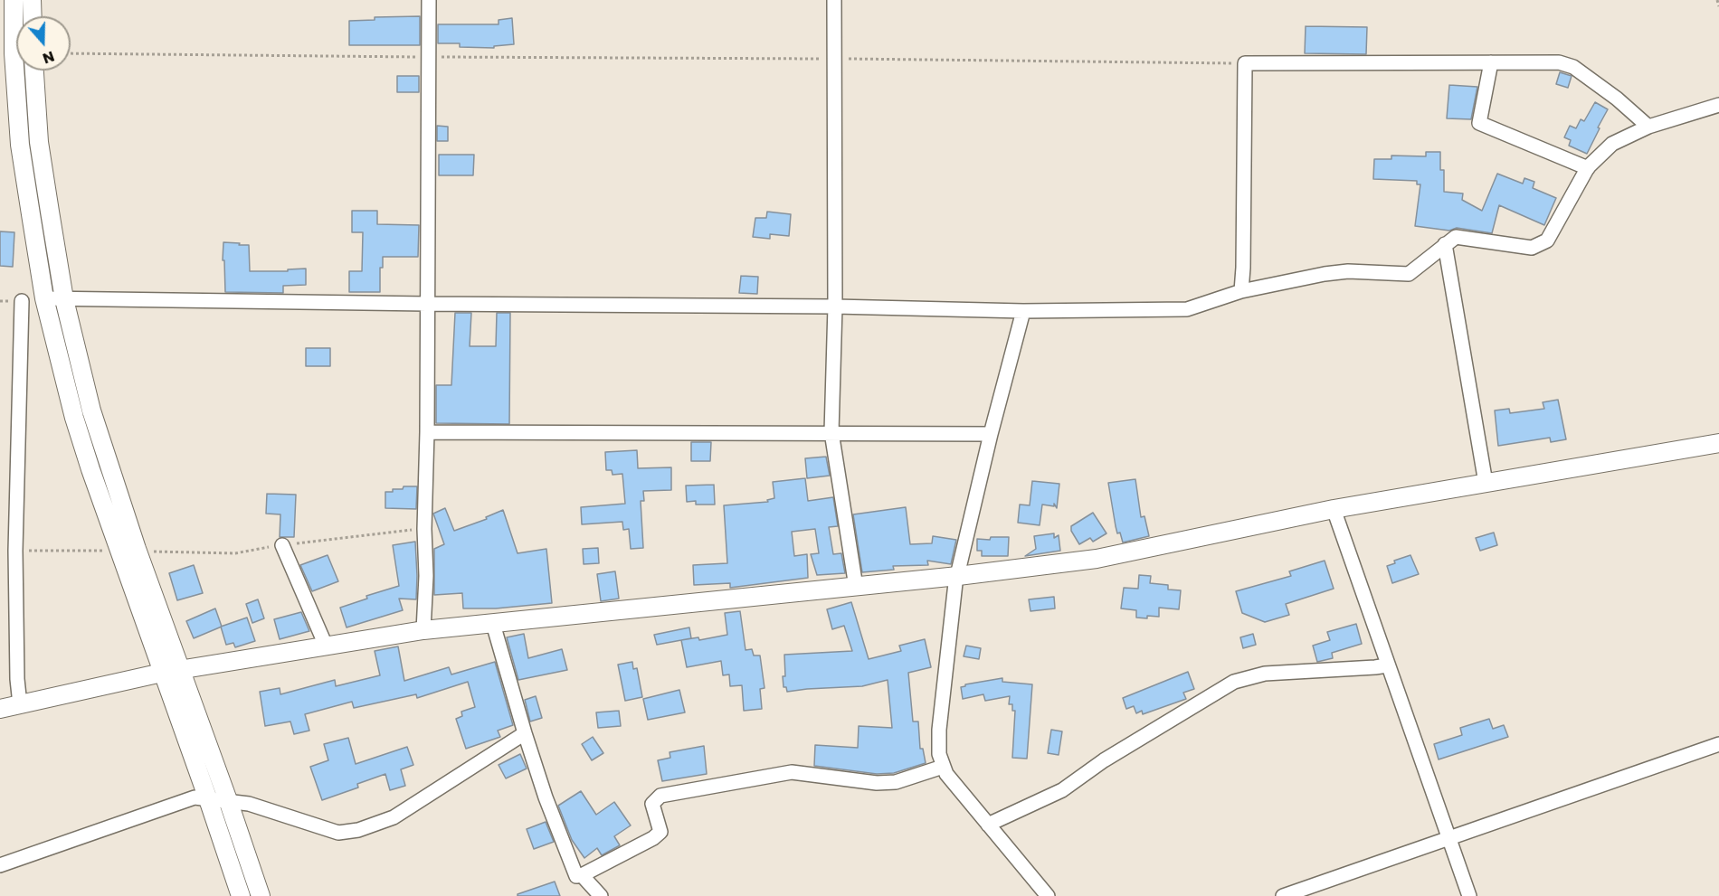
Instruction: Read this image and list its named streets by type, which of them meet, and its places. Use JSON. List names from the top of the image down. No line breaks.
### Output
{"north":"bottom"}
